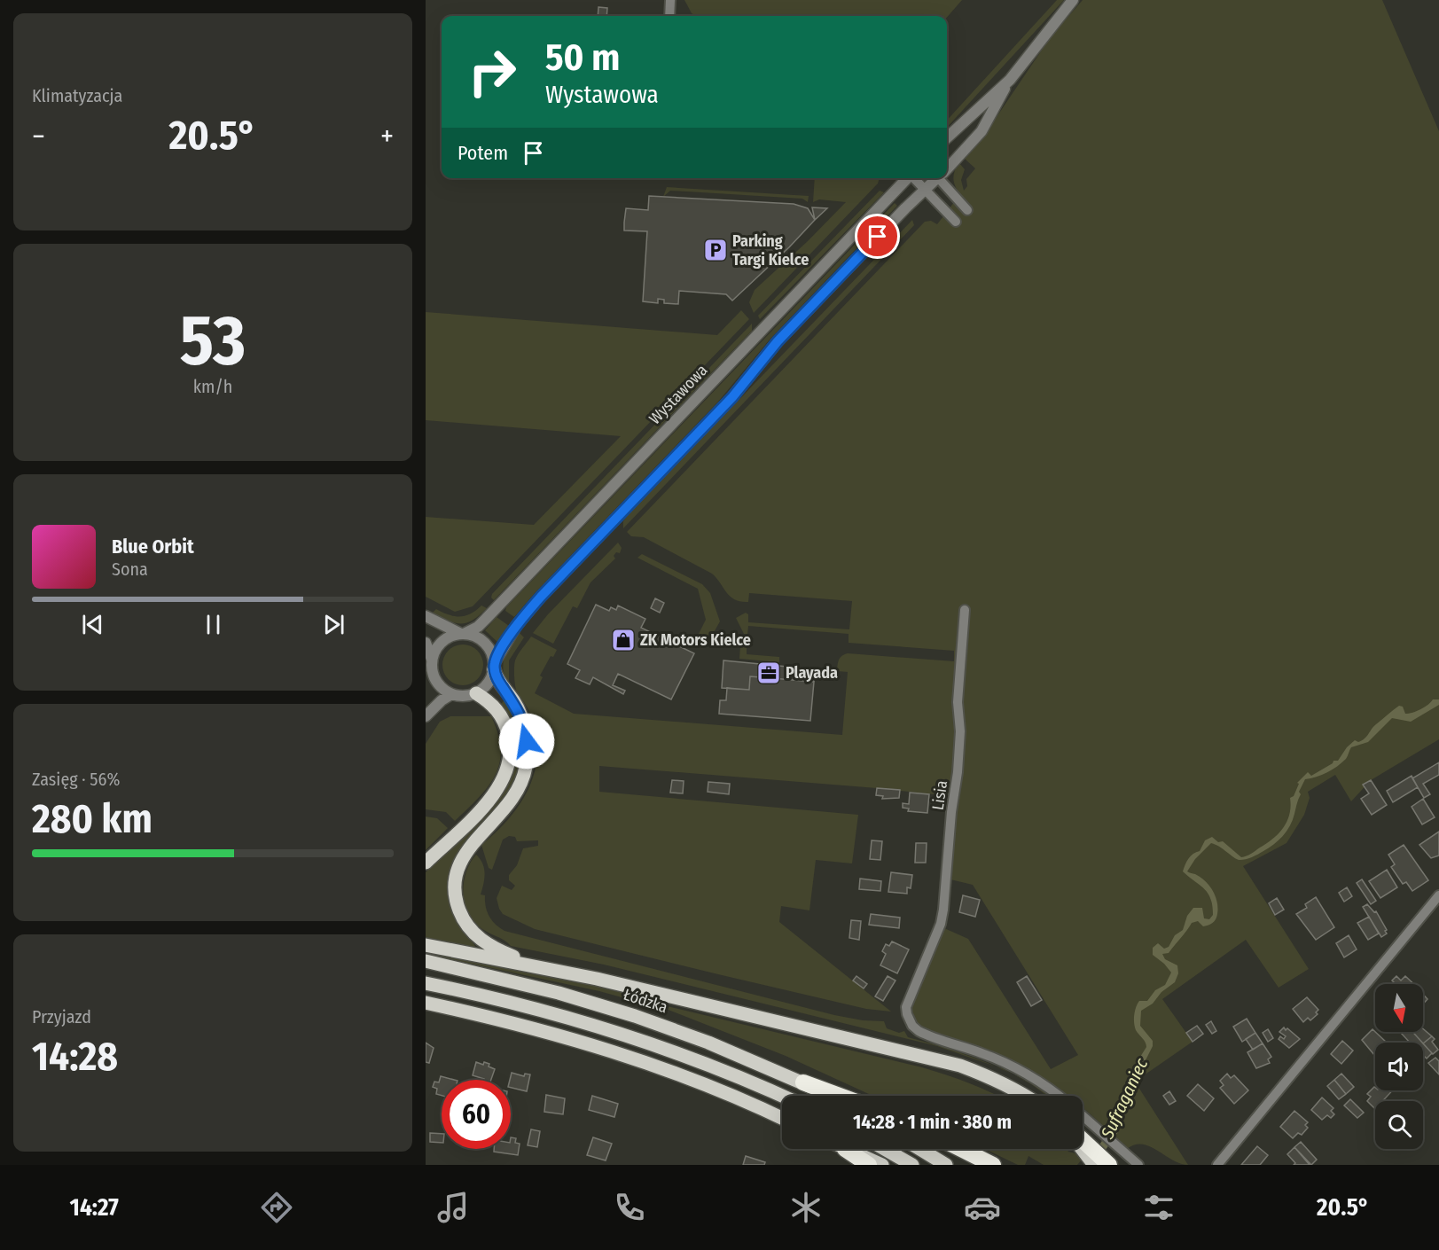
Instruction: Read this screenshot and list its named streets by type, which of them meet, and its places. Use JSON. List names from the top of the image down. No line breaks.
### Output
{"streets":{"main road":["Łódzka"],"street":["Wystawowa","Lisia"]},"water":["Sufraganiec"],"places":{"parking":["Parking Targi Kielce"],"shop":["ZK Motors Kielce"],"office":["Playada"]},"north":"bottom","page":{"tile":["Klimatyzacja",["53","km/h"],["Zasięg · 56%","280 km"],["Przyjazd","14:28"]],"turn":["50 m","Wystawowa"],"heat":["−","20.5°","+"],"then":"Potem","song":["Blue Orbit","Sona"],"limit":"60","trip":"14:28 · 1 min · 380 m","tabs":["14:27","20.5°"]}}
